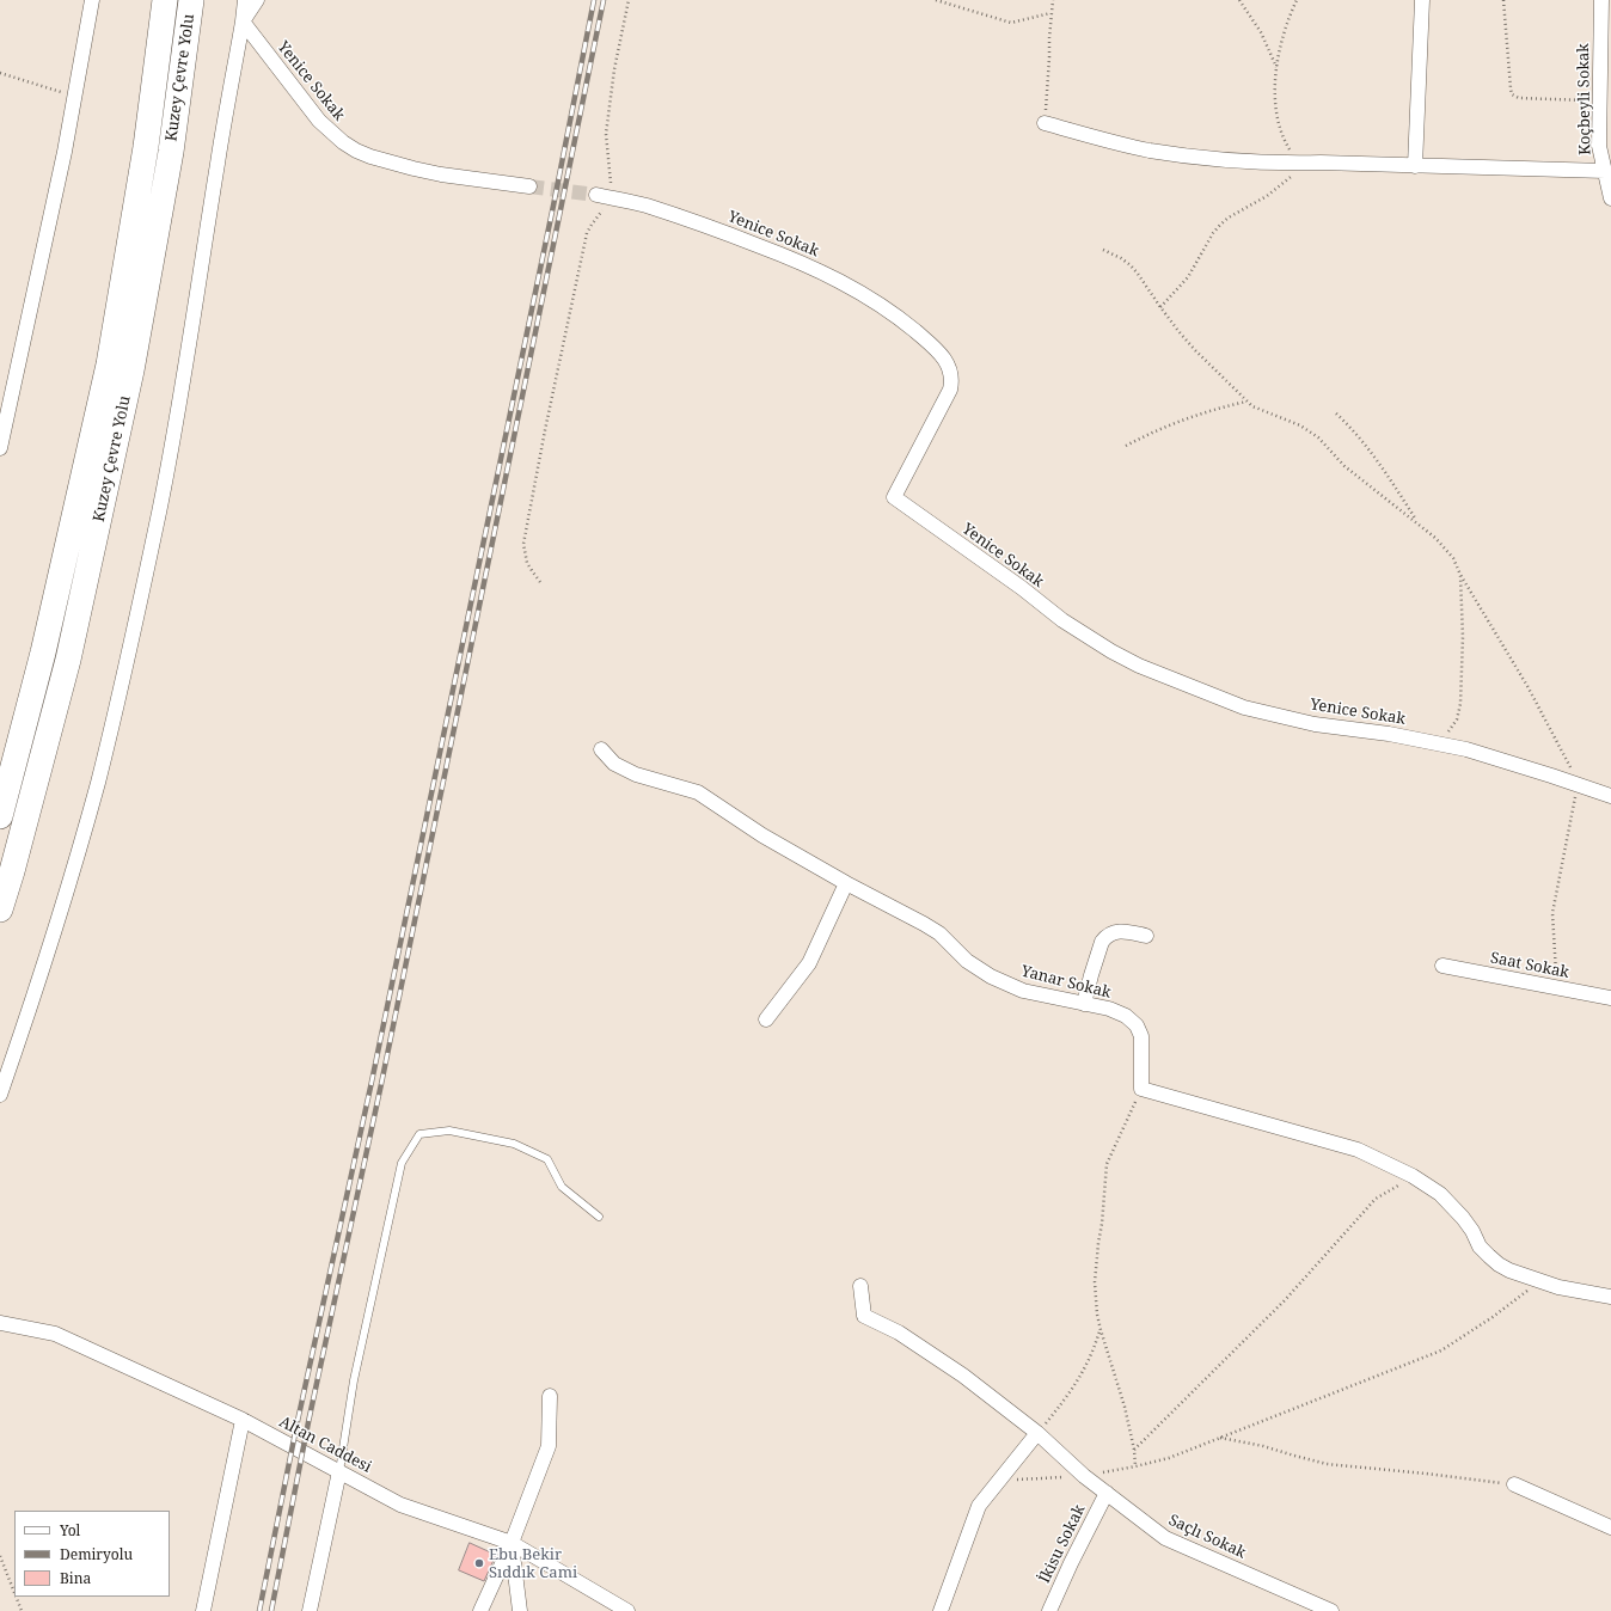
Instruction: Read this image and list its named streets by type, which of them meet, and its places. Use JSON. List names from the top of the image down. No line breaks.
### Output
{"streets":{"highway":["Kuzey Çevre Yolu"],"street":["Yenice Sokak","Koçbeyli Sokak","Saat Sokak","Yanar Sokak","Altan Caddesi","Saçlı Sokak","İkisu Sokak"]},"crossings":[["Saçlı Sokak","İkisu Sokak"]],"places":["Ebu Bekir Sıddık Cami"],"legend":["Yol","Demiryolu","Bina"]}
